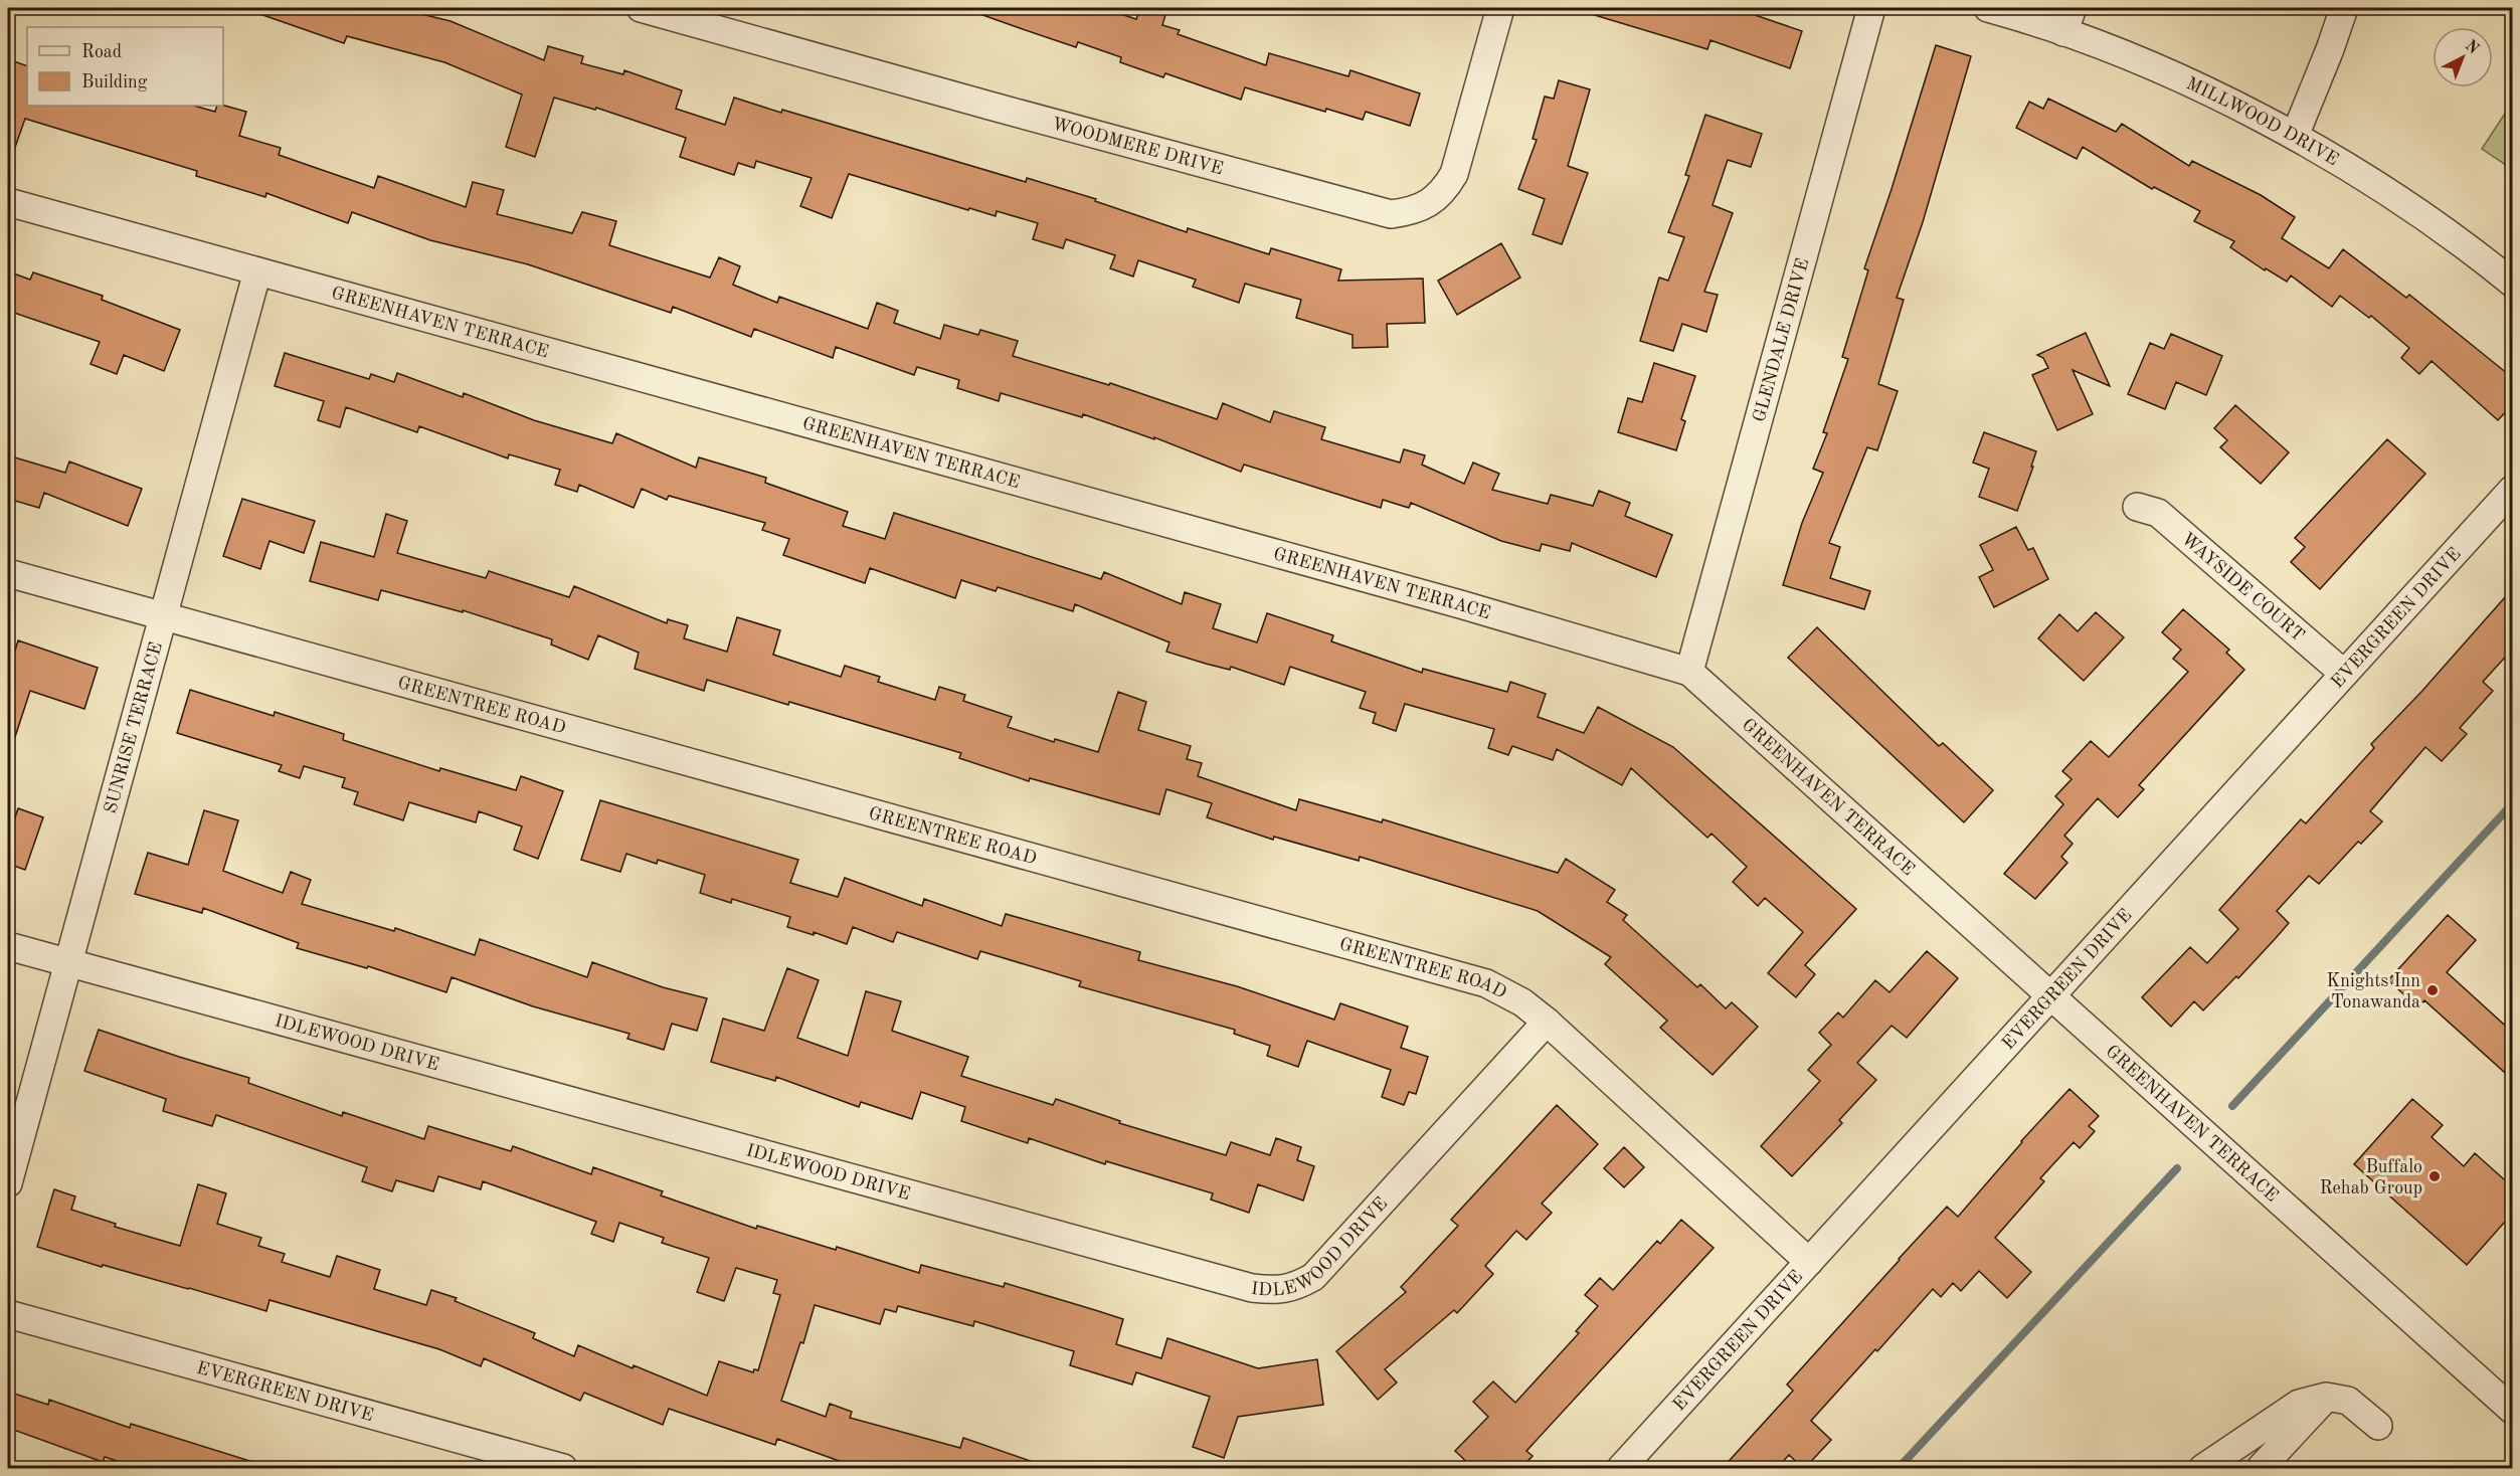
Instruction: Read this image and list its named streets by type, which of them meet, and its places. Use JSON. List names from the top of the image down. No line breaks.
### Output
{"streets":{"street":["MILLWOOD DRIVE","WOODMERE DRIVE","GREENHAVEN TERRACE","GLENDALE DRIVE","WAYSIDE COURT","EVERGREEN DRIVE","GREENTREE ROAD","SUNRISE TERRACE","IDLEWOOD DRIVE"]},"crossings":[["GREENHAVEN TERRACE","GLENDALE DRIVE"],["GREENHAVEN TERRACE","EVERGREEN DRIVE"],["GREENHAVEN TERRACE","SUNRISE TERRACE"],["WAYSIDE COURT","EVERGREEN DRIVE"],["EVERGREEN DRIVE","GREENTREE ROAD"],["GREENTREE ROAD","SUNRISE TERRACE"],["GREENTREE ROAD","IDLEWOOD DRIVE"],["SUNRISE TERRACE","IDLEWOOD DRIVE"]],"places":["Knights Inn Tonawanda","Buffalo Rehab Group"],"legend":["Road","Building"],"north":"top right"}
